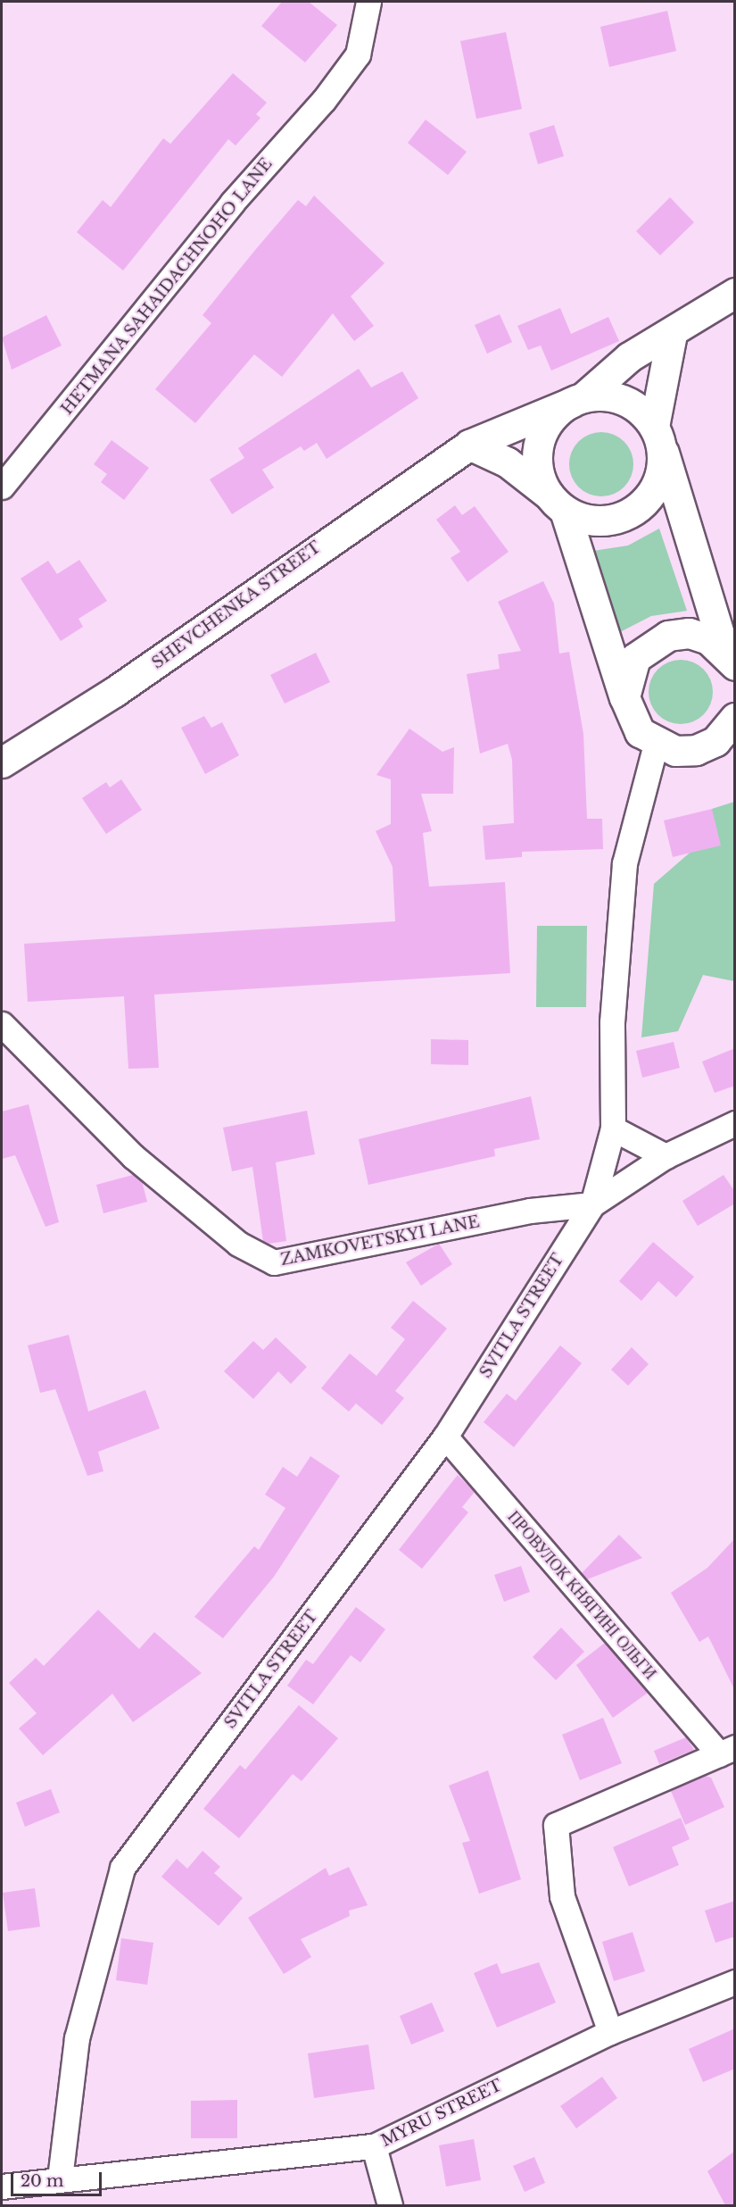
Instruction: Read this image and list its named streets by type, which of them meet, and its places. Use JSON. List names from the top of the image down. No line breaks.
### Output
{"streets":{"main road":["SHEVCHENKA STREET"],"street":["HETMANA SAHAIDACHNOHO LANE","ZAMKOVETSKYI LANE","SVITLA STREET","ПРОВУЛОК КНЯГИНІ ОЛЬГИ","MYRU STREET"]},"crossings":[["ZAMKOVETSKYI LANE","SVITLA STREET"],["SVITLA STREET","ПРОВУЛОК КНЯГИНІ ОЛЬГИ"],["SVITLA STREET","MYRU STREET"],["ПРОВУЛОК КНЯГИНІ ОЛЬГИ","MYRU STREET"]],"scale_bar":"20 m"}
